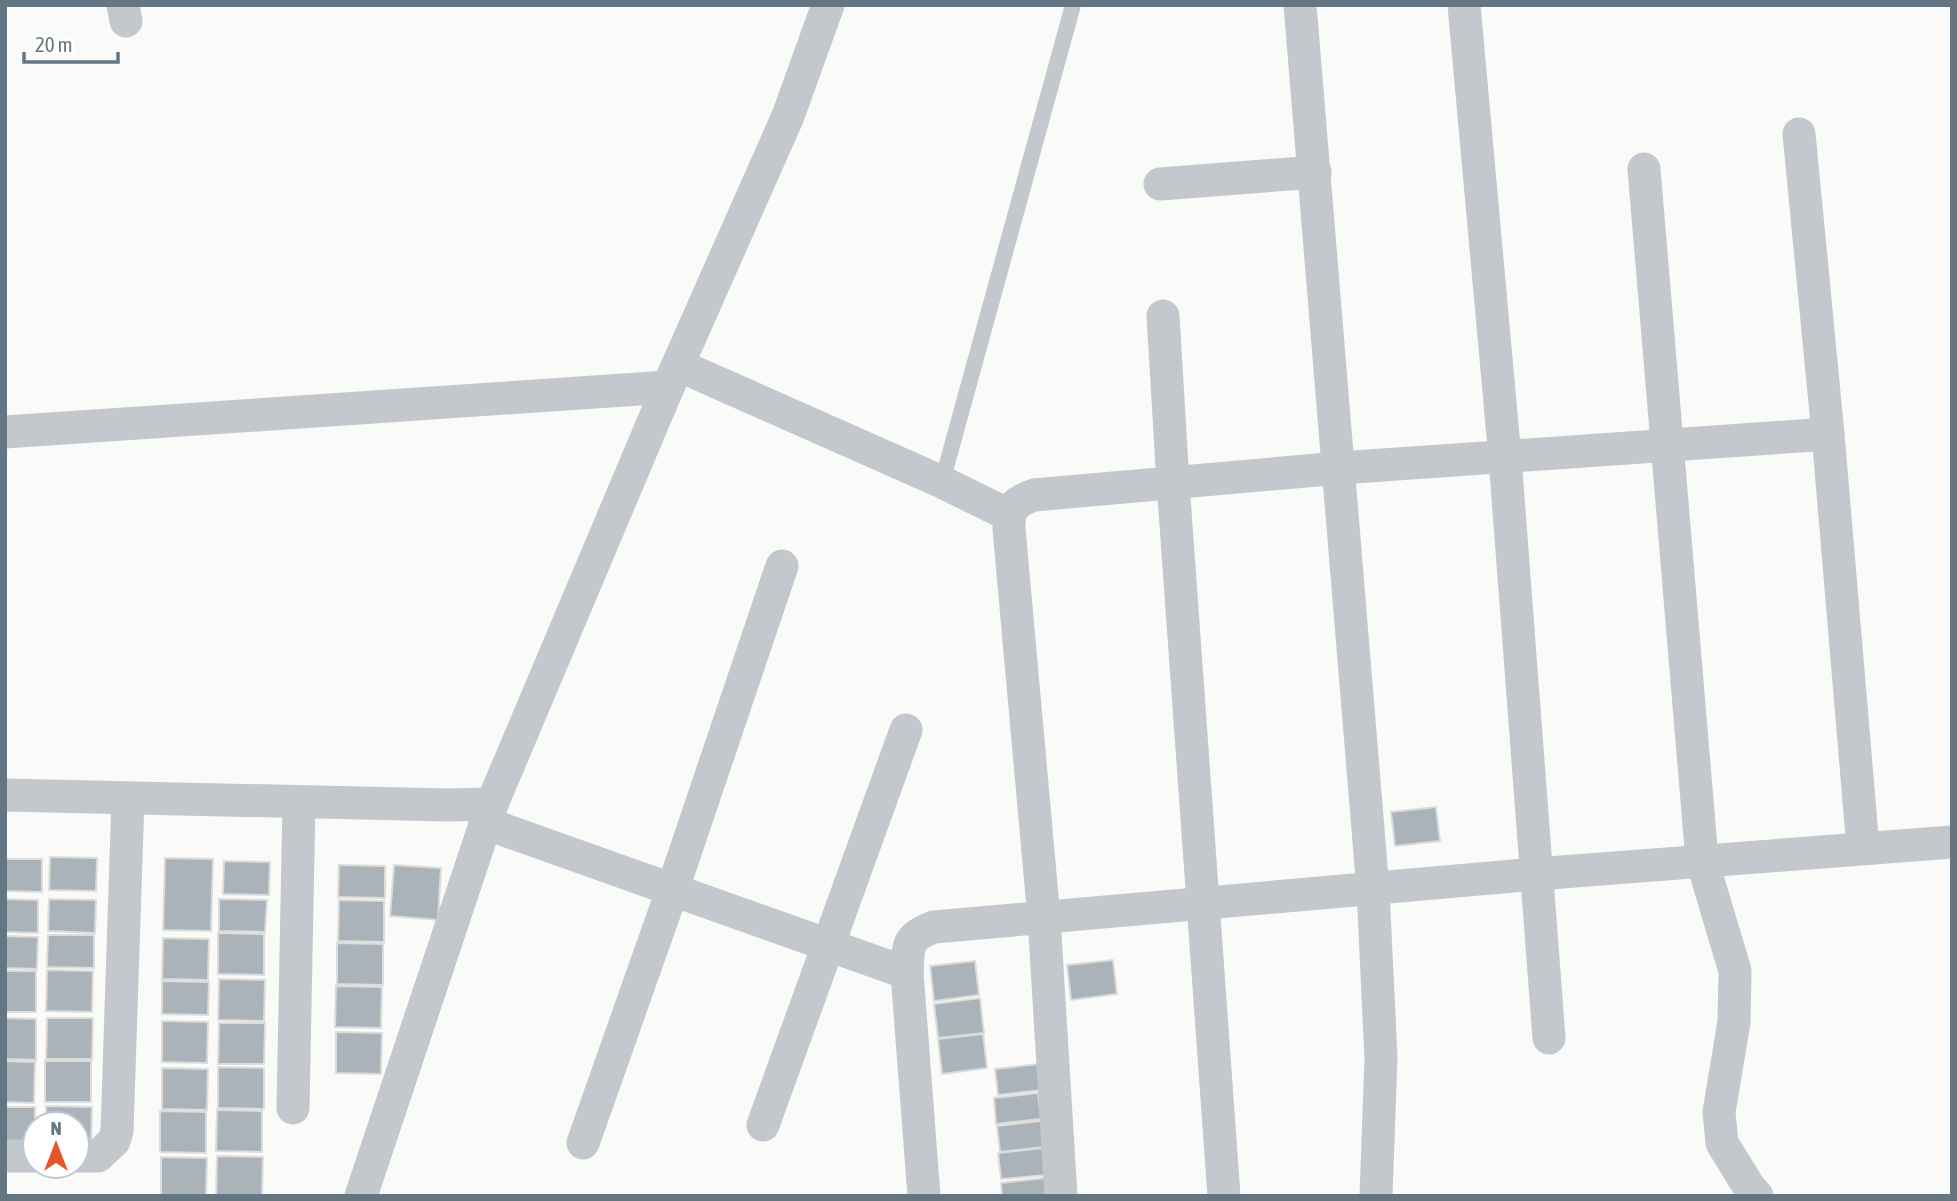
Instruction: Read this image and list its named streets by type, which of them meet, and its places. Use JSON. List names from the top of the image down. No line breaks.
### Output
{"scale_bar":"20 m","north":"top"}
